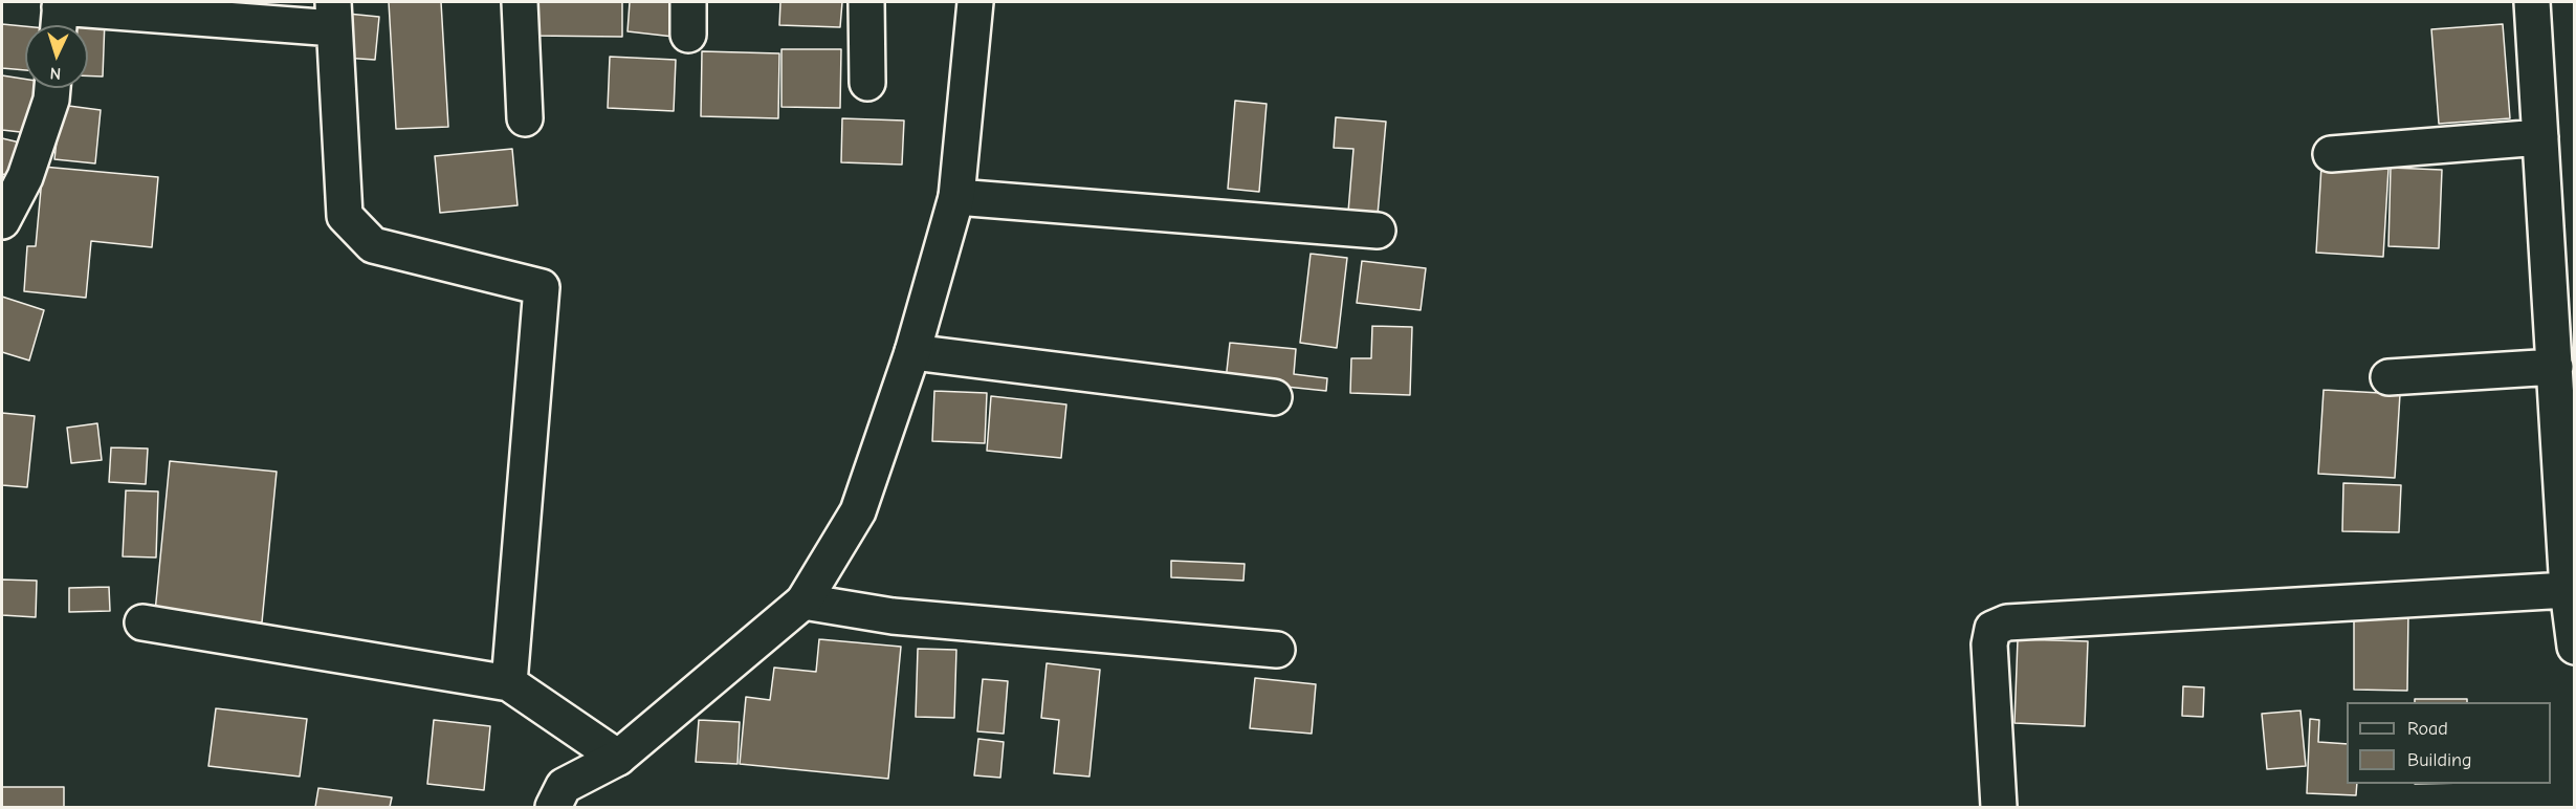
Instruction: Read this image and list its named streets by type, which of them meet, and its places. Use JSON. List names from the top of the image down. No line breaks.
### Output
{"legend":["Road","Building"],"north":"bottom"}
